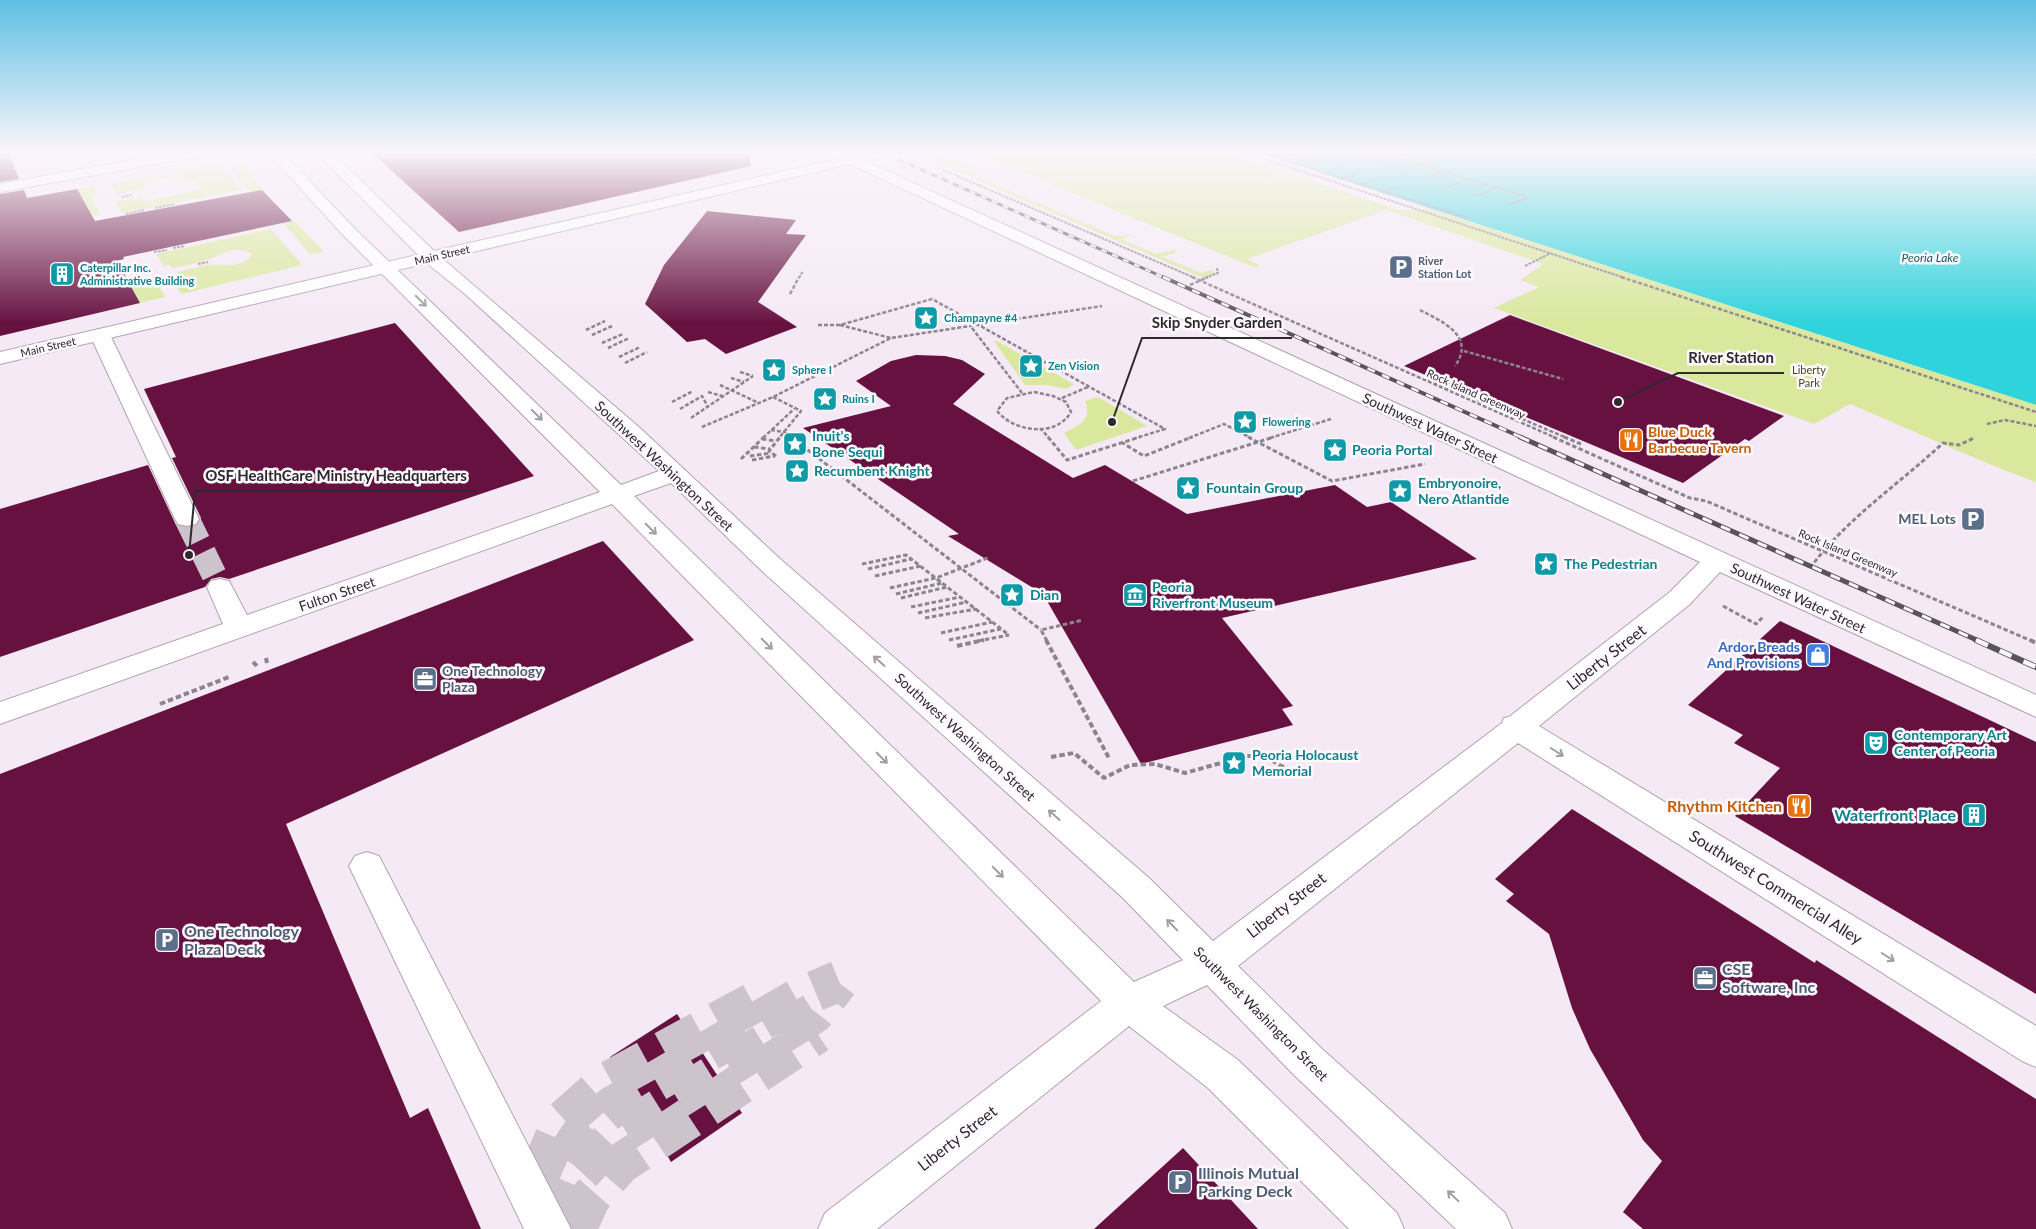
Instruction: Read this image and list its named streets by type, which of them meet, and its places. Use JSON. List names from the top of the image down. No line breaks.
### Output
{"streets":{"street":["Main Street","Southwest Water Street","Southwest Washington Street","Fulton Street","Liberty Street","Southwest Commercial Alley"],"path":["Rock Island Greenway"]},"crossings":[["Main Street","Southwest Washington Street"],["Southwest Water Street","Liberty Street"],["Southwest Washington Street","Fulton Street"],["Southwest Washington Street","Liberty Street"],["Liberty Street","Southwest Commercial Alley"]],"one_way":["Southwest Commercial Alley"],"water":["Peoria Lake"],"parks":["Liberty Park"],"places":{"parking":["River Station Lot","MEL Lots","One Technology Plaza Deck","Illinois Mutual Parking Deck"],"building":["Caterpillar Inc. Administrative Building","Waterfront Place"],"place":["Champayne #4","Zen Vision","Sphere I","Ruins I","Flowering","Inuit's Bone Sequi","Peoria Portal","Recumbent Knight","Fountain Group","Embryonoire, Nero Atlantide","The Pedestrian","Dian","Peoria Holocaust Memorial"],"other":["River Station","Skip Snyder Garden","OSF HealthCare Ministry Headquarters"],"restaurant":["Blue Duck Barbecue Tavern","Rhythm Kitchen"],"museum":["Peoria Riverfront Museum"],"shop":["Ardor Breads And Provisions"],"office":["One Technology Plaza","CSE Software, Inc"],"theatre":["Contemporary Art Center of Peoria"]}}
